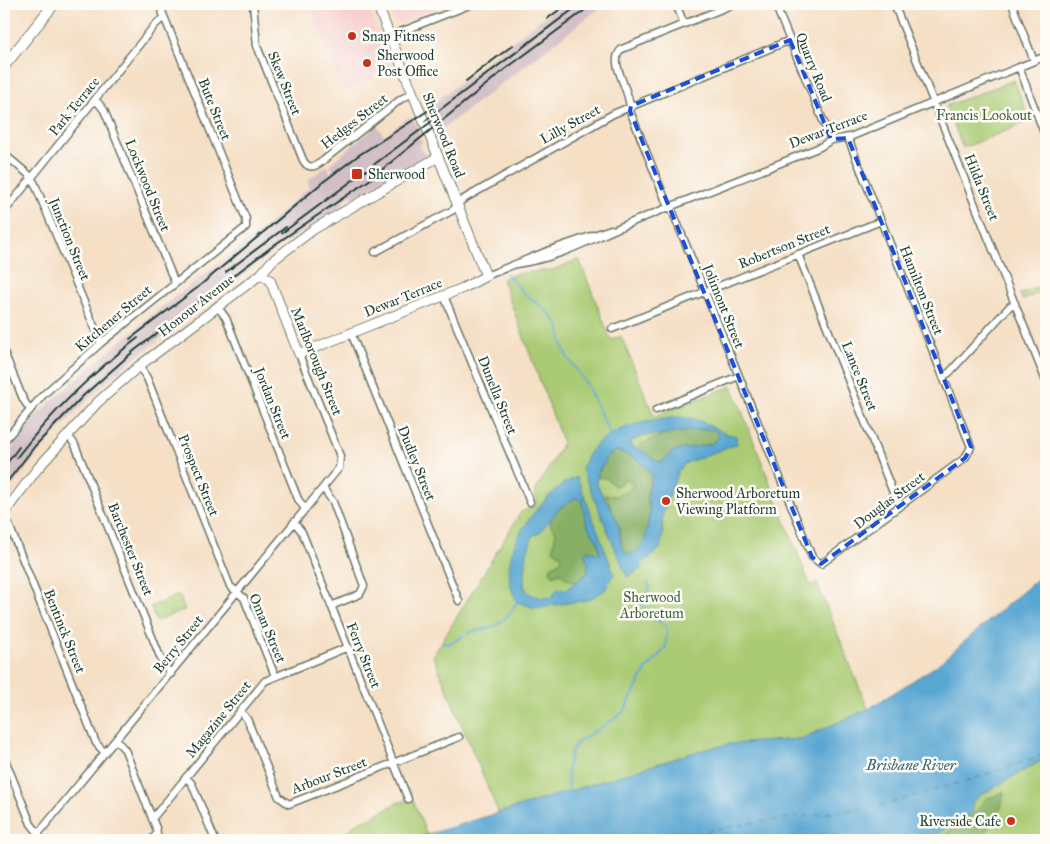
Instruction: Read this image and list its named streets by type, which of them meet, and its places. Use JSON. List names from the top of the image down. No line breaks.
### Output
{"streets":{"street":["Quarry Road","Skew Street","Park Terrace","Bute Street","Hedges Street","Lilly Street","Dewar Terrace","Sherwood Road","Lockwood Street","Hilda Street","Junction Street","Robertson Street","Hamilton Street","Honour Avenue","Jolimont Street","Kitchener Street","Marlborough Street","Lance Street","Dunella Street","Jordan Street","Dudley Street","Prospect Street","Douglas Street","Barchester Street","Oman Street","Bentinck Street","Berry Street","Ferry Street","Magazine Street","Arbour Street"]},"crossings":[["Quarry Road","Lilly Street"],["Quarry Road","Dewar Terrace"],["Skew Street","Hedges Street"],["Park Terrace","Bute Street"],["Park Terrace","Lockwood Street"],["Park Terrace","Junction Street"],["Bute Street","Kitchener Street"],["Hedges Street","Sherwood Road"],["Lilly Street","Sherwood Road"],["Lilly Street","Jolimont Street"],["Dewar Terrace","Sherwood Road"],["Dewar Terrace","Hilda Street"],["Dewar Terrace","Hamilton Street"],["Dewar Terrace","Jolimont Street"],["Dewar Terrace","Marlborough Street"],["Dewar Terrace","Dunella Street"],["Dewar Terrace","Dudley Street"],["Sherwood Road","Honour Avenue"],["Lockwood Street","Kitchener Street"],["Junction Street","Kitchener Street"],["Robertson Street","Hamilton Street"],["Robertson Street","Jolimont Street"],["Robertson Street","Lance Street"],["Hamilton Street","Douglas Street"],["Honour Avenue","Marlborough Street"],["Honour Avenue","Jordan Street"],["Honour Avenue","Prospect Street"],["Honour Avenue","Barchester Street"],["Jolimont Street","Douglas Street"],["Marlborough Street","Berry Street"],["Lance Street","Douglas Street"],["Jordan Street","Berry Street"],["Prospect Street","Oman Street"],["Prospect Street","Berry Street"],["Barchester Street","Berry Street"],["Oman Street","Berry Street"],["Oman Street","Magazine Street"],["Bentinck Street","Berry Street"],["Berry Street","Ferry Street"],["Ferry Street","Magazine Street"],["Ferry Street","Arbour Street"],["Magazine Street","Arbour Street"]],"water":["Brisbane River"],"parks":["Francis Lookout","Sherwood Arboretum"],"places":{"other":["Snap Fitness","Sherwood Post Office","Sherwood Arboretum Viewing Platform","Riverside Cafe"],"transit":["Sherwood"]}}
